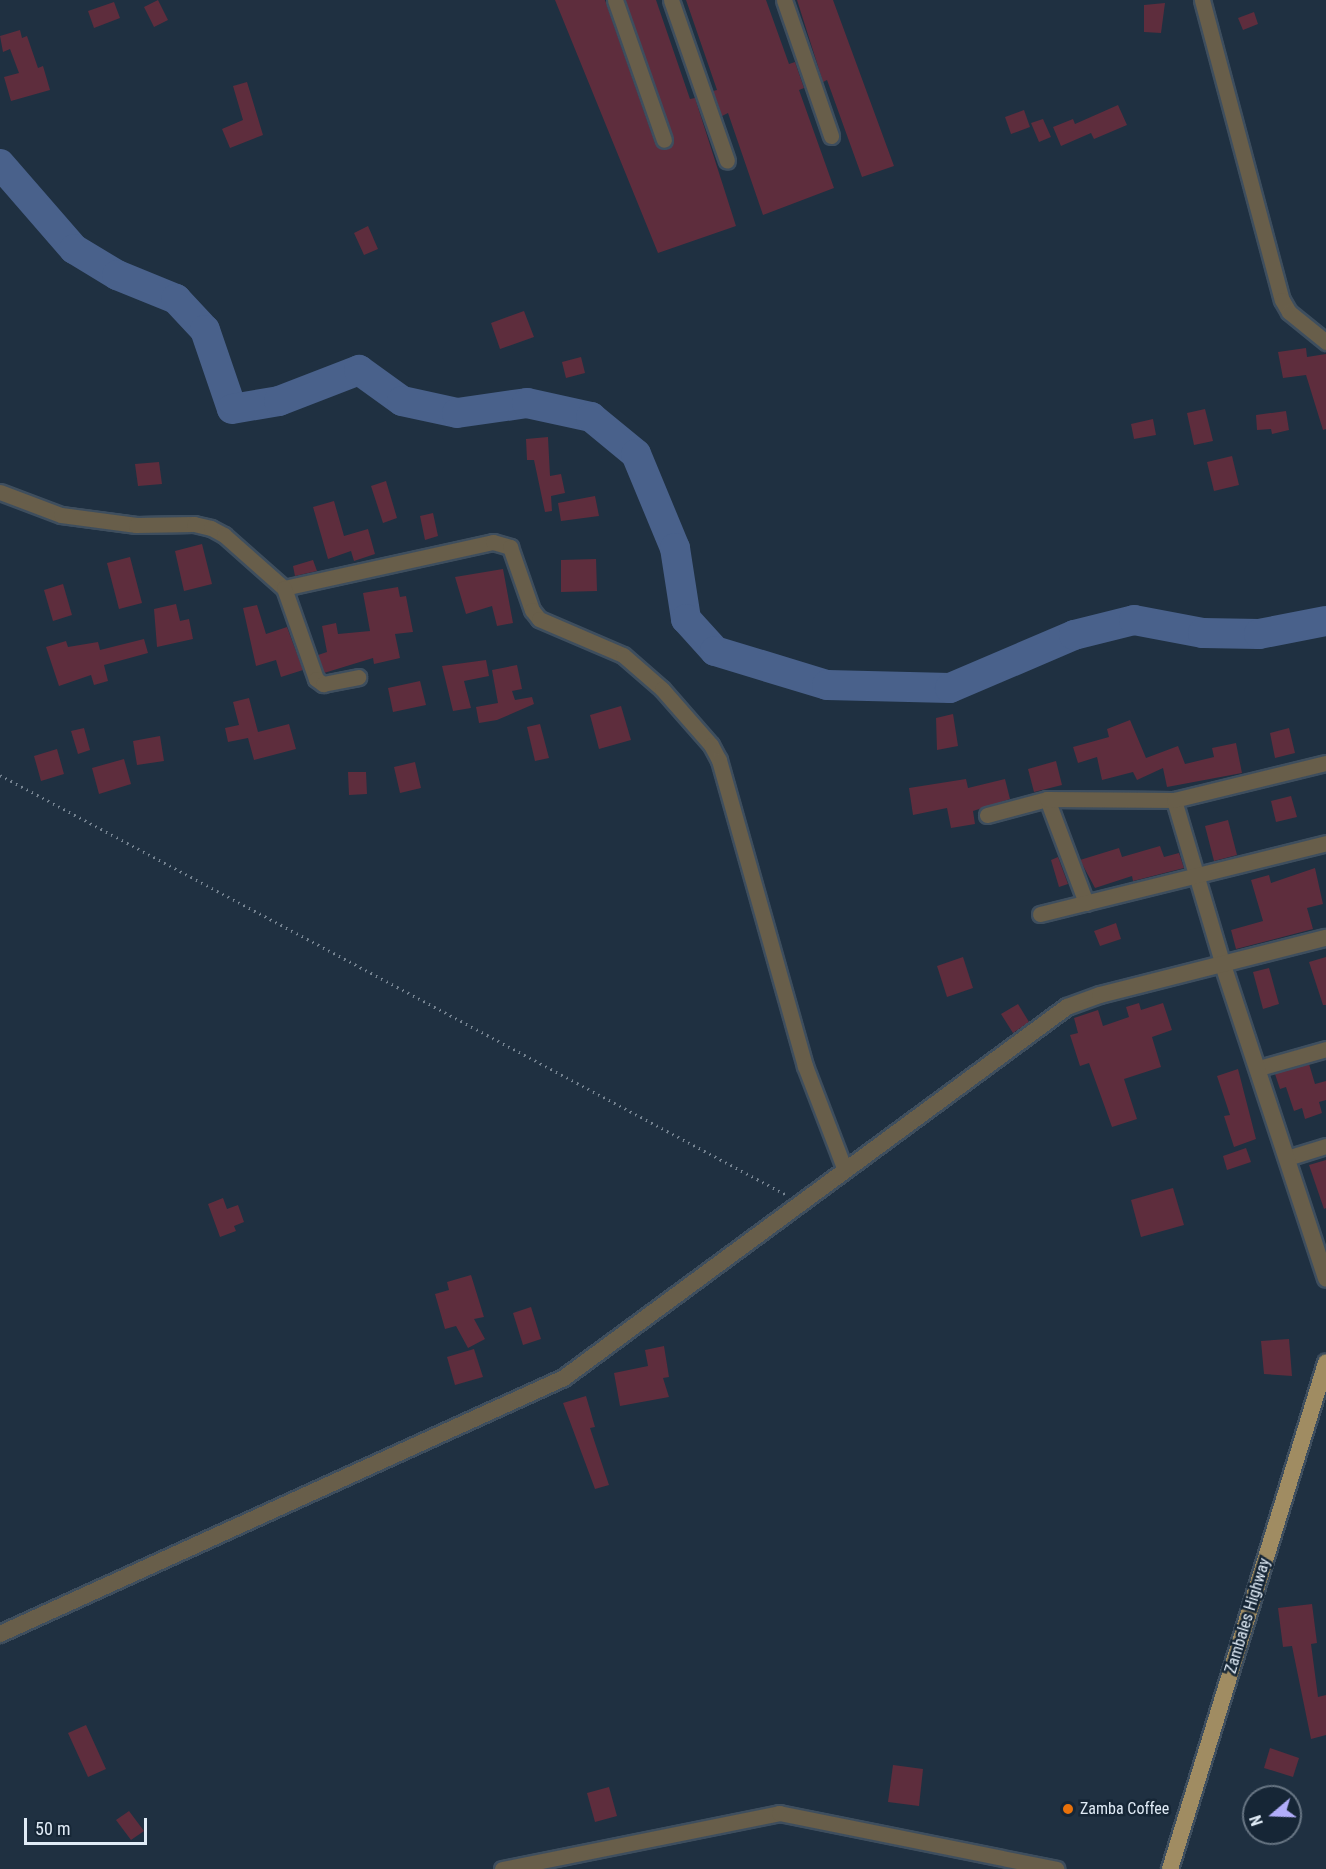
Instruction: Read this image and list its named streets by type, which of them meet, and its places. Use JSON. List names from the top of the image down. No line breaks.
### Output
{"streets":{"main road":["Zambales Highway"]},"places":["Zamba Coffee"],"scale_bar":"50 m","north":"left"}
